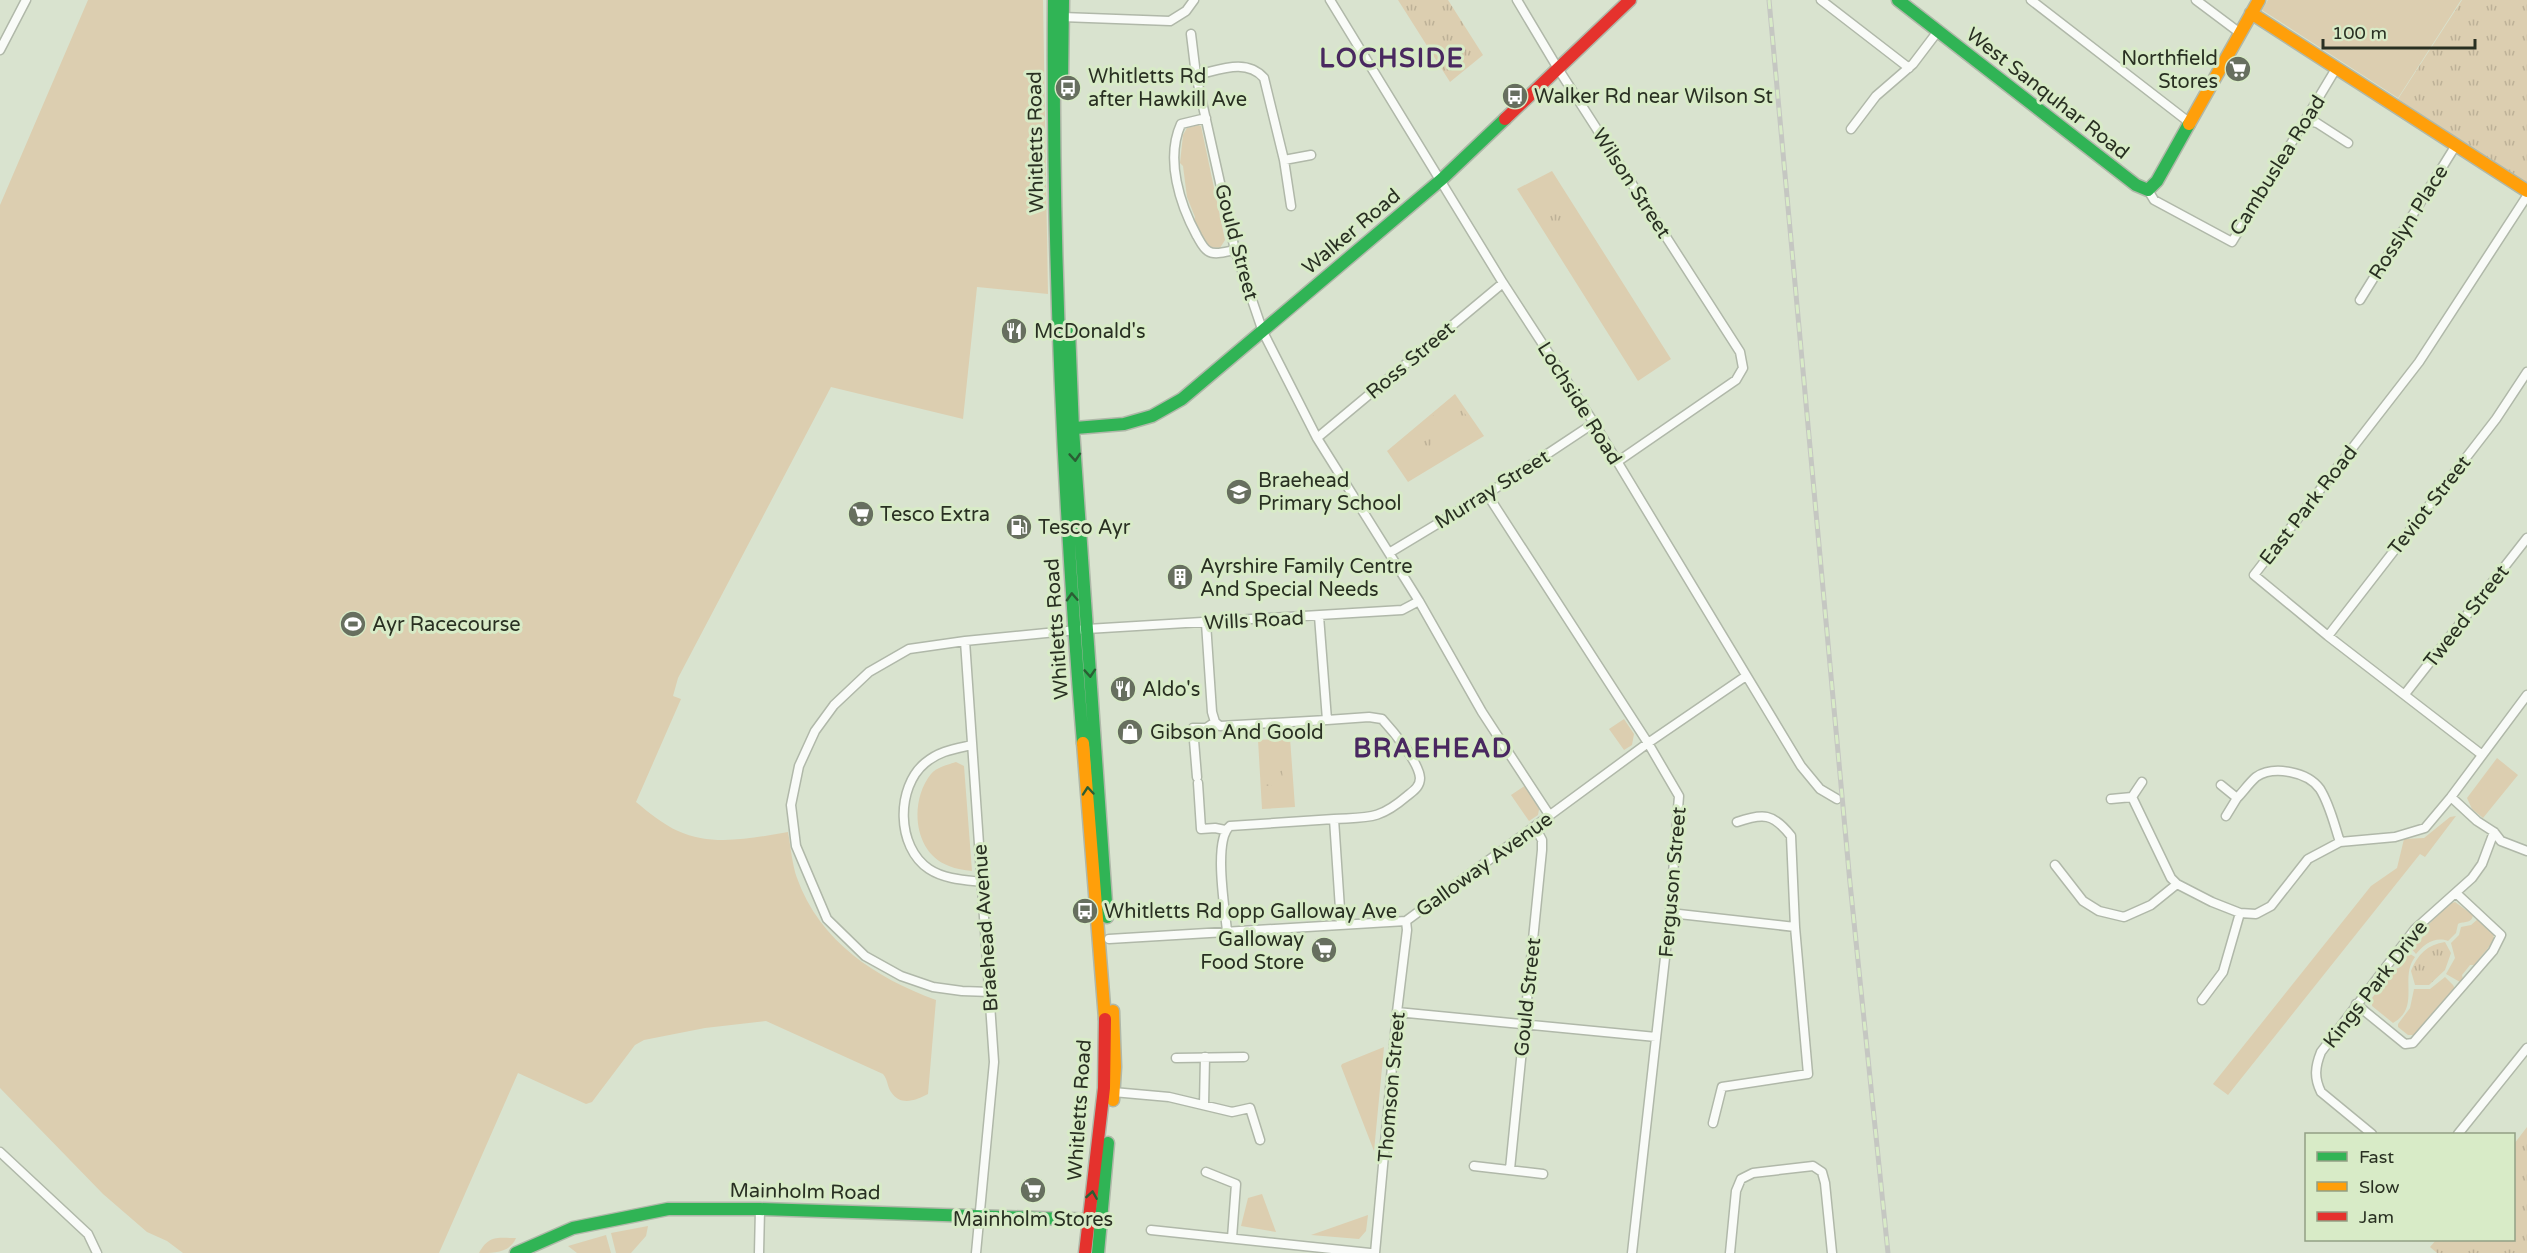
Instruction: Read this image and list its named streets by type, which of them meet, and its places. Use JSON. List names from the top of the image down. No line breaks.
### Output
{"streets":{"main road":["West Sanquhar Road","Whitletts Road","Walker Road","Mainholm Road"],"street":["Cambuslea Road","Wilson Street","Rosslyn Place","Gould Street","Ross Street","Lochside Road","Murray Street","East Park Road","Teviot Street","Tweed Street","Wills Road","Galloway Avenue","Ferguson Street","Braehead Avenue","Kings Park Drive","Thomson Street"]},"crossings":[["West Sanquhar Road","Cambuslea Road"],["Whitletts Road","Walker Road"],["Whitletts Road","Wills Road"],["Whitletts Road","Galloway Avenue"],["Whitletts Road","Mainholm Road"],["Wilson Street","Walker Road"],["Wilson Street","Lochside Road"],["Walker Road","Gould Street"],["Walker Road","Lochside Road"],["Gould Street","Ross Street"],["Gould Street","Galloway Avenue"],["Ross Street","Lochside Road"],["Lochside Road","Murray Street"],["Lochside Road","Galloway Avenue"],["Murray Street","Ferguson Street"],["East Park Road","Teviot Street"],["East Park Road","Tweed Street"],["Wills Road","Braehead Avenue"],["Galloway Avenue","Ferguson Street"],["Galloway Avenue","Thomson Street"],["Braehead Avenue","Mainholm Road"]],"districts":["LOCHSIDE","BRAEHEAD"],"places":{"supermarket":["Northfield Stores","Tesco Extra","Galloway Food Store","Mainholm Stores"],"bus stop":["Whitletts Rd after Hawkill Ave","Walker Rd near Wilson St","Whitletts Rd opp Galloway Ave"],"restaurant":["McDonald's","Aldo's"],"school or university":["Braehead Primary School"],"fuel station":["Tesco Ayr"],"building":["Ayrshire Family Centre And Special Needs"],"sports":["Ayr Racecourse"],"shop":["Gibson And Goold"]},"legend":["Fast","Slow","Jam"],"scale_bar":"100 m"}
